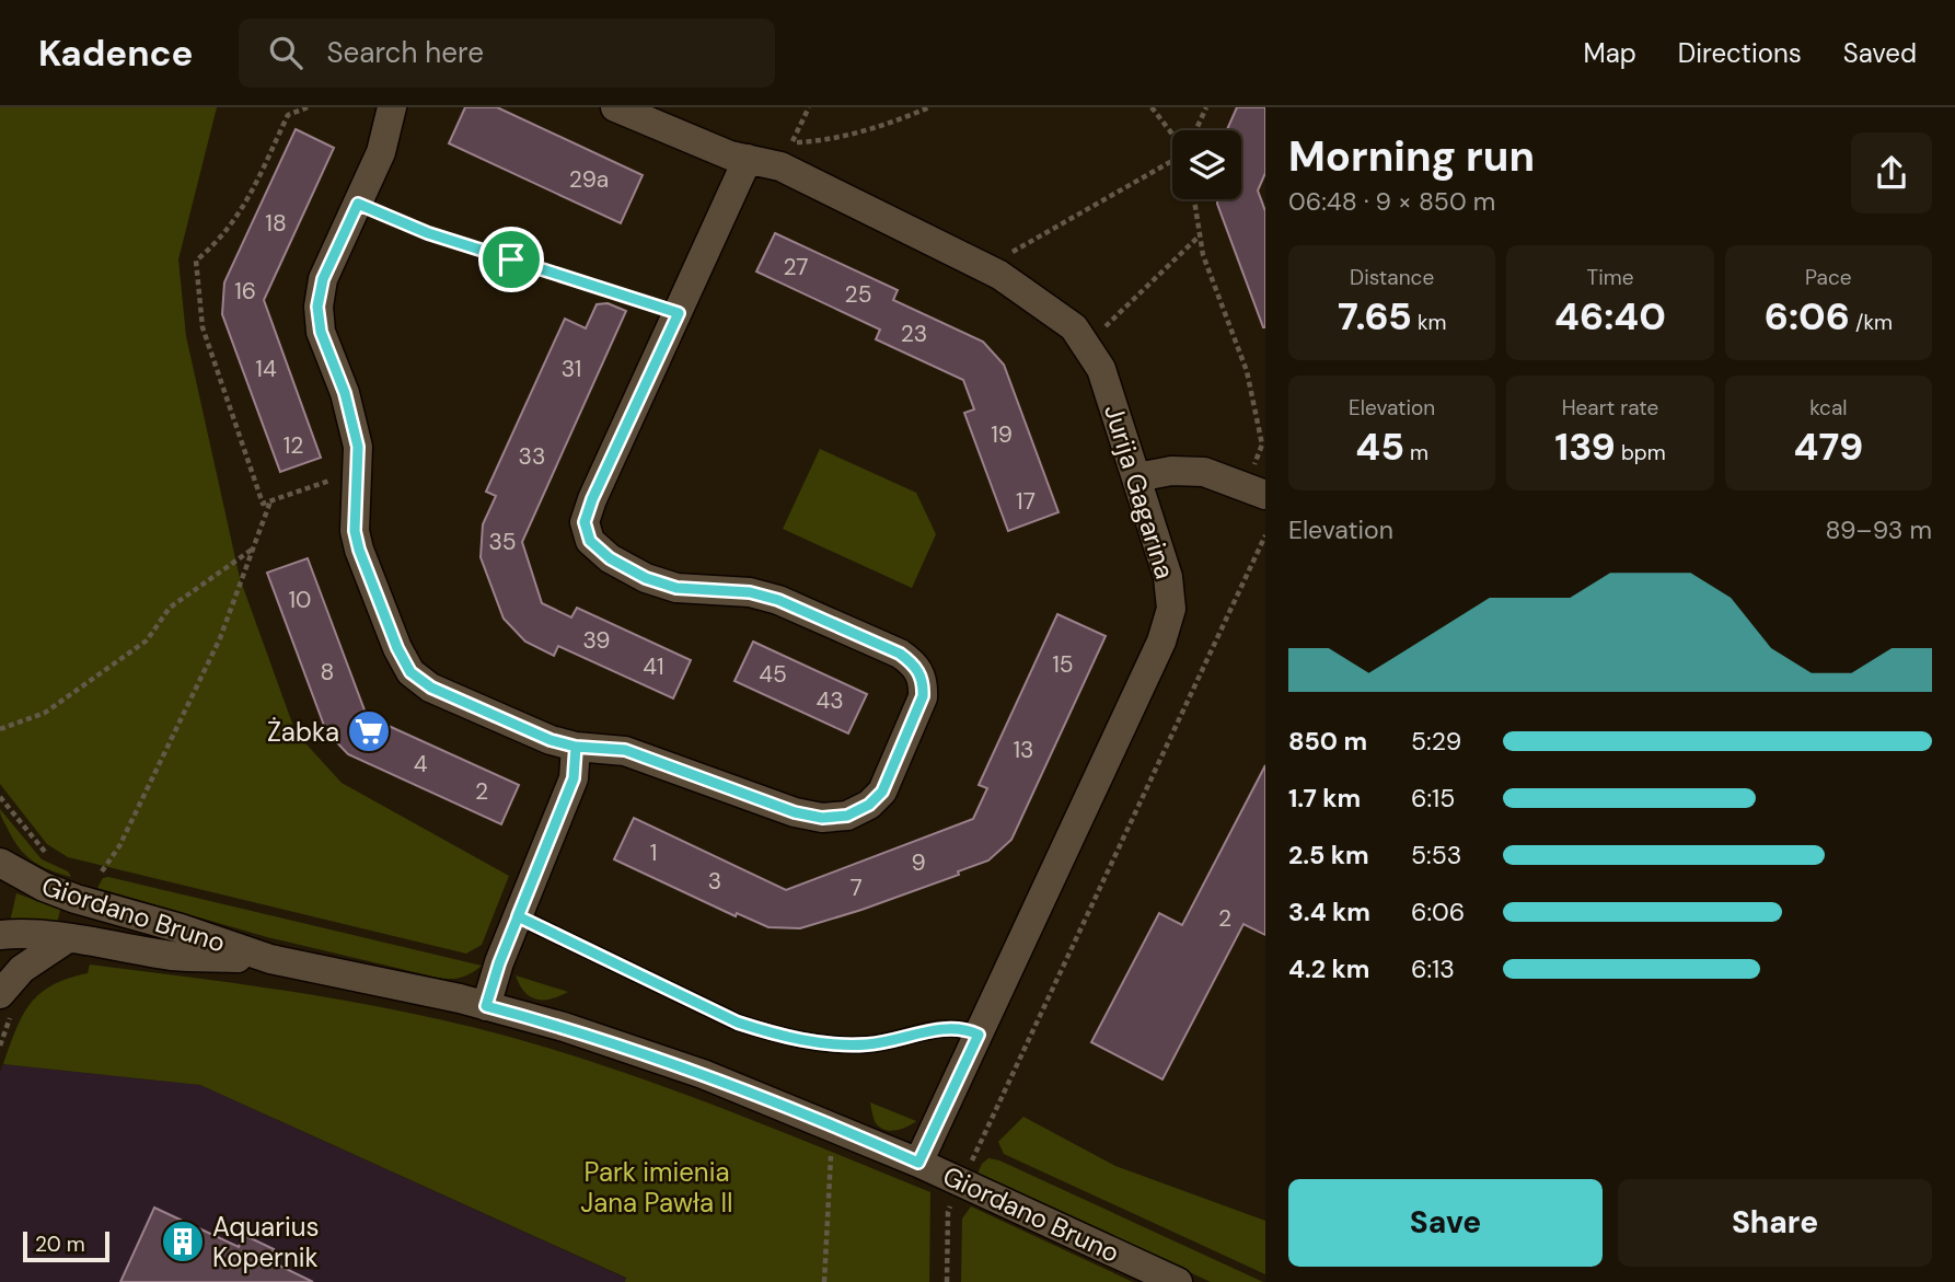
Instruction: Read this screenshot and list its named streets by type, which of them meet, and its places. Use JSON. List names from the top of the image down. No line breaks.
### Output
{"streets":{"street":["Jurija Gagarina","Giordano Bruno"]},"crossings":[["Jurija Gagarina","Giordano Bruno"]],"parks":["Park imienia Jana Pawła II"],"places":{"supermarket":["Żabka"],"building":["Aquarius Kopernik"]},"house_numbers":["29a","18","27","16","25","23","14","31","19","12","33","17","35","10","39","15","41","8","45","43","13","4","2","1","9","3","7","2"],"scale_bar":"20 m","page":{"header":"Kadence","search":"Search here","nav":["Map","Directions","Saved"],"heading":["Morning run","06:48 · 9 × 850 m"],"stats":[["Distance","7.65 km"],["Time","46:40"],["Pace","6:06 /km"],["Elevation","45 m"],["Heart rate","139 bpm"],["kcal","479"]],"chart":["Elevation","89–93 m"],"list":[{"name":"850 m","note":"5:29"},{"name":"1.7 km","note":"6:15"},{"name":"2.5 km","note":"5:53"},{"name":"3.4 km","note":"6:06"},{"name":"4.2 km","note":"6:13"}],"buttons":["Save","Share"],"scale":"20 m"}}
